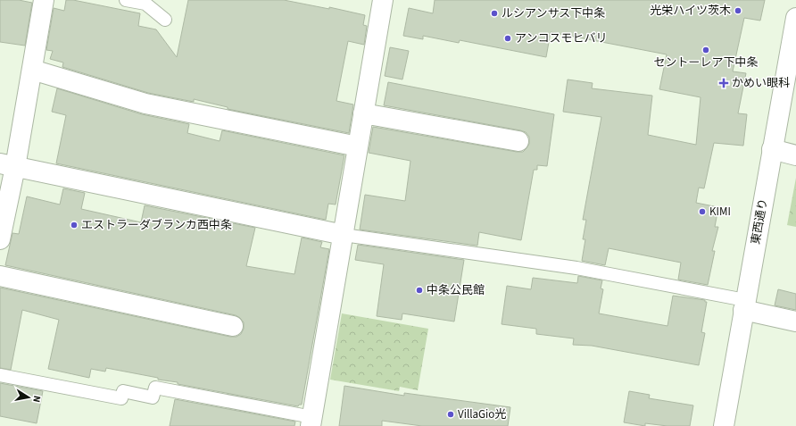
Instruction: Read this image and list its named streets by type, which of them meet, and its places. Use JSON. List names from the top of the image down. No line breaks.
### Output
{"streets":{"street":["東西通り"]},"places":{"other":["光栄ハイツ茨木","ルシアンサス下中条","アンコスモヒバリ","セントーレア下中条","KIMI","エストラーダブランカ西中条","中条公民館","VillaGio光"],"health":["かめい眼科"]},"north":"right"}
